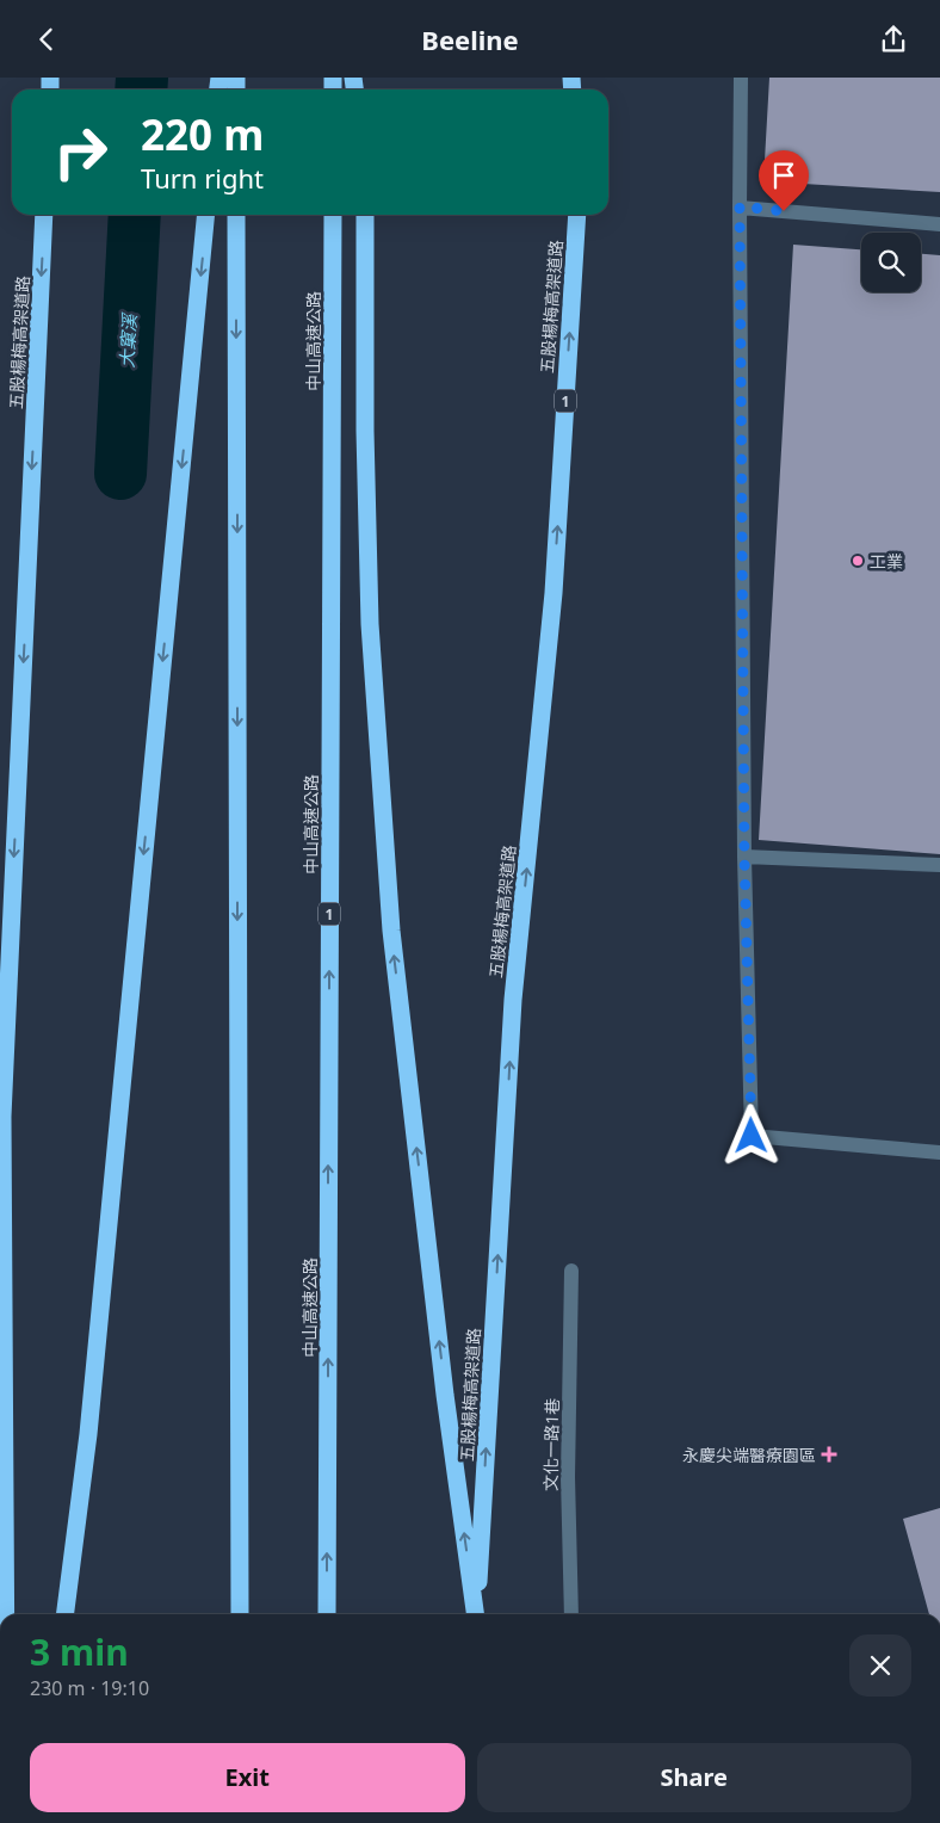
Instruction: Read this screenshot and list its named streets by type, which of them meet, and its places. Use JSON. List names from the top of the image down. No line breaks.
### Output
{"streets":{"highway":["五股楊梅高架道路","中山高速公路","1"],"lane":["文化一路1巷"]},"water":["大窠溪"],"places":{"other":["工業"],"health":["永慶尖端醫療園區"]},"page":{"header":"Beeline","turn":["220 m","Turn right"],"heading":["3 min","230 m · 19:10"],"buttons":["Exit","Share"]}}
